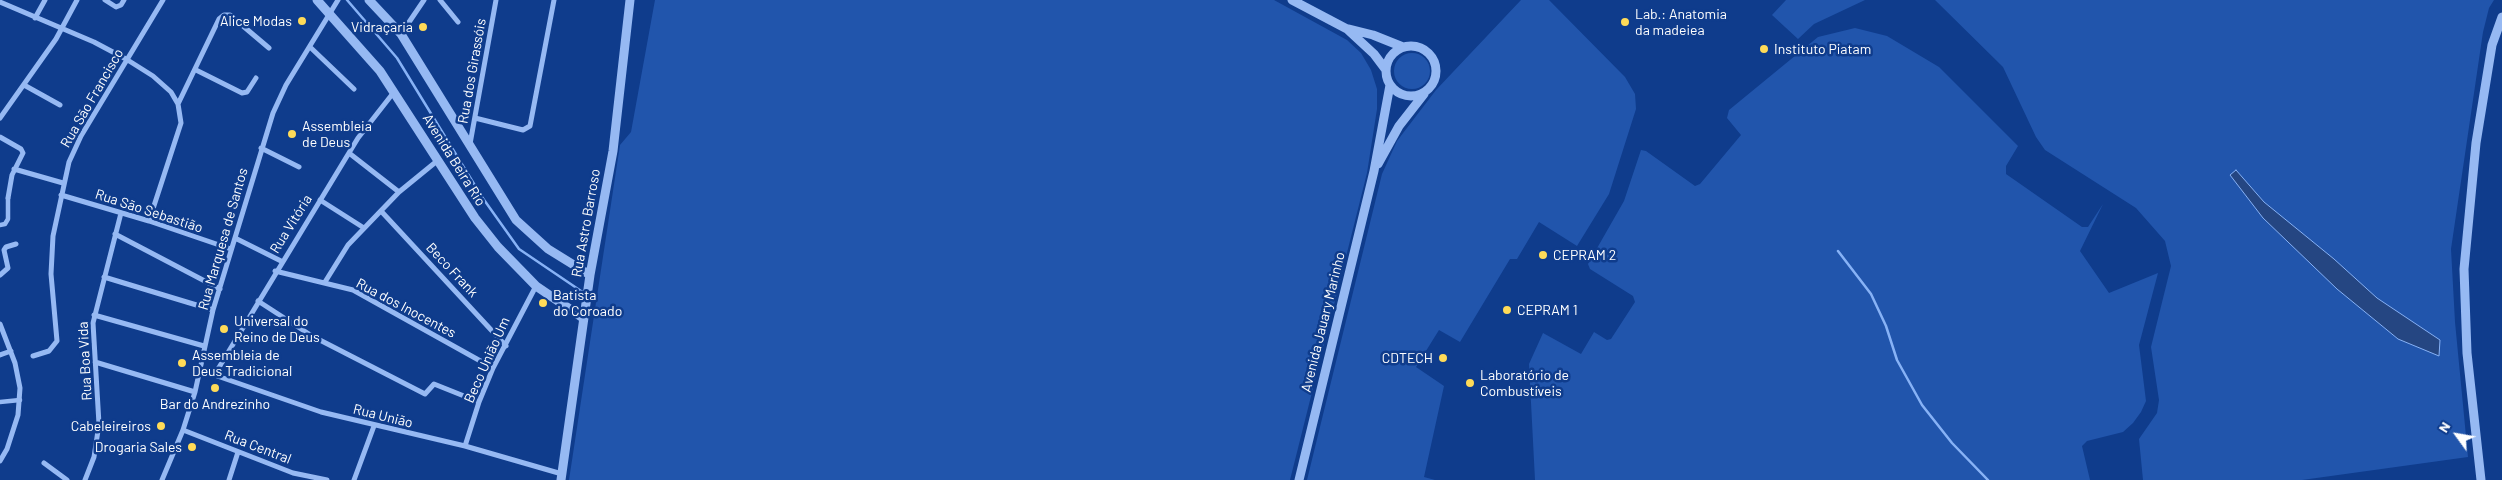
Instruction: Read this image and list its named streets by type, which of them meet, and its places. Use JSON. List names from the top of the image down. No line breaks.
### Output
{"streets":{"street":["Rua dos Girassóis","Rua São Francisco","Avenida Beira Rio","Rua São Sebastião","Rua Astro Barroso","Rua Vitória","Rua Marquesa de Santos","Beco Frank","Rua dos Inocentes","Avenida Jauary Marinho","Beco União Um","Rua Boa Vida","Rua União","Rua Central"]},"crossings":[["Rua dos Girassóis","Avenida Beira Rio"],["Rua São Francisco","Rua São Sebastião"],["Avenida Beira Rio","Rua Astro Barroso"],["Avenida Beira Rio","Rua Vitória"],["Avenida Beira Rio","Rua Marquesa de Santos"],["Avenida Beira Rio","Beco União Um"],["Rua São Sebastião","Rua Marquesa de Santos"],["Rua São Sebastião","Rua Boa Vida"],["Rua Astro Barroso","Rua União"],["Rua Vitória","Rua dos Inocentes"],["Rua Vitória","Rua União"],["Rua Marquesa de Santos","Rua União"],["Rua Marquesa de Santos","Rua Central"],["Beco Frank","Beco União Um"],["Rua dos Inocentes","Beco União Um"],["Beco União Um","Rua União"]],"places":["Alice Modas","Lab.: Anatomia da madeiea","Vidraçaria","Instituto Piatam","Assembleia de Deus","CEPRAM 2","Batista do Coroado","CEPRAM 1","Universal do Reino de Deus","CDTECH","Assembleia de Deus Tradicional","Laboratório de Combustíveis","Bar do Andrezinho","Cabeleireiros","Drogaria Sales"],"north":"top left"}
